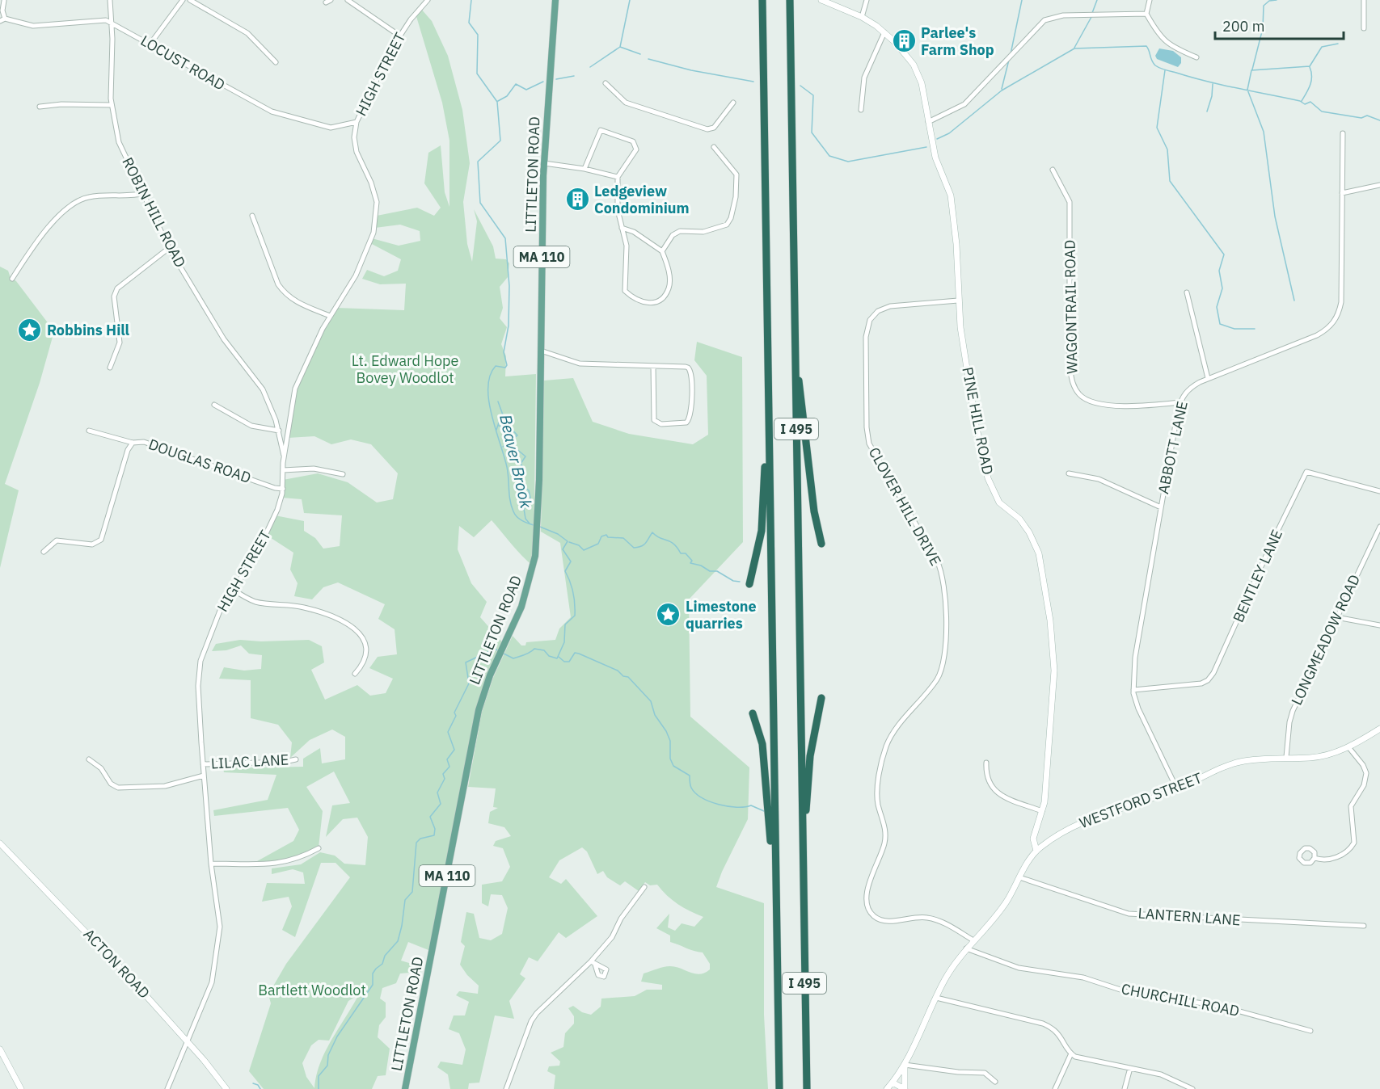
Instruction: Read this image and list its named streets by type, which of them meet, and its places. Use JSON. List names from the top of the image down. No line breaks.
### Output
{"streets":{"highway":["I 495"],"main road":["LITTLETON ROAD","MA 110"],"street":["LOCUST ROAD","HIGH STREET","ROBIN HILL ROAD","WAGONTRAIL ROAD","PINE HILL ROAD","ABBOTT LANE","DOUGLAS ROAD","CLOVER HILL DRIVE","BENTLEY LANE","LONGMEADOW ROAD","LILAC LANE","WESTFORD STREET","LANTERN LANE","ACTON ROAD","CHURCHILL ROAD"]},"crossings":[["LOCUST ROAD","HIGH STREET"],["LOCUST ROAD","ROBIN HILL ROAD"],["HIGH STREET","ROBIN HILL ROAD"],["HIGH STREET","DOUGLAS ROAD"],["HIGH STREET","LILAC LANE"],["HIGH STREET","ACTON ROAD"],["WAGONTRAIL ROAD","ABBOTT LANE"],["PINE HILL ROAD","CLOVER HILL DRIVE"],["PINE HILL ROAD","WESTFORD STREET"],["ABBOTT LANE","BENTLEY LANE"],["ABBOTT LANE","WESTFORD STREET"],["CLOVER HILL DRIVE","WESTFORD STREET"],["LONGMEADOW ROAD","WESTFORD STREET"],["WESTFORD STREET","LANTERN LANE"],["WESTFORD STREET","CHURCHILL ROAD"]],"water":["Beaver Brook"],"parks":["Lt. Edward Hope Bovey Woodlot","Bartlett Woodlot"],"places":{"building":["Parlee's Farm Shop","Ledgeview Condominium"],"place":["Robbins Hill","Limestone quarries"]},"scale_bar":"200 m"}
